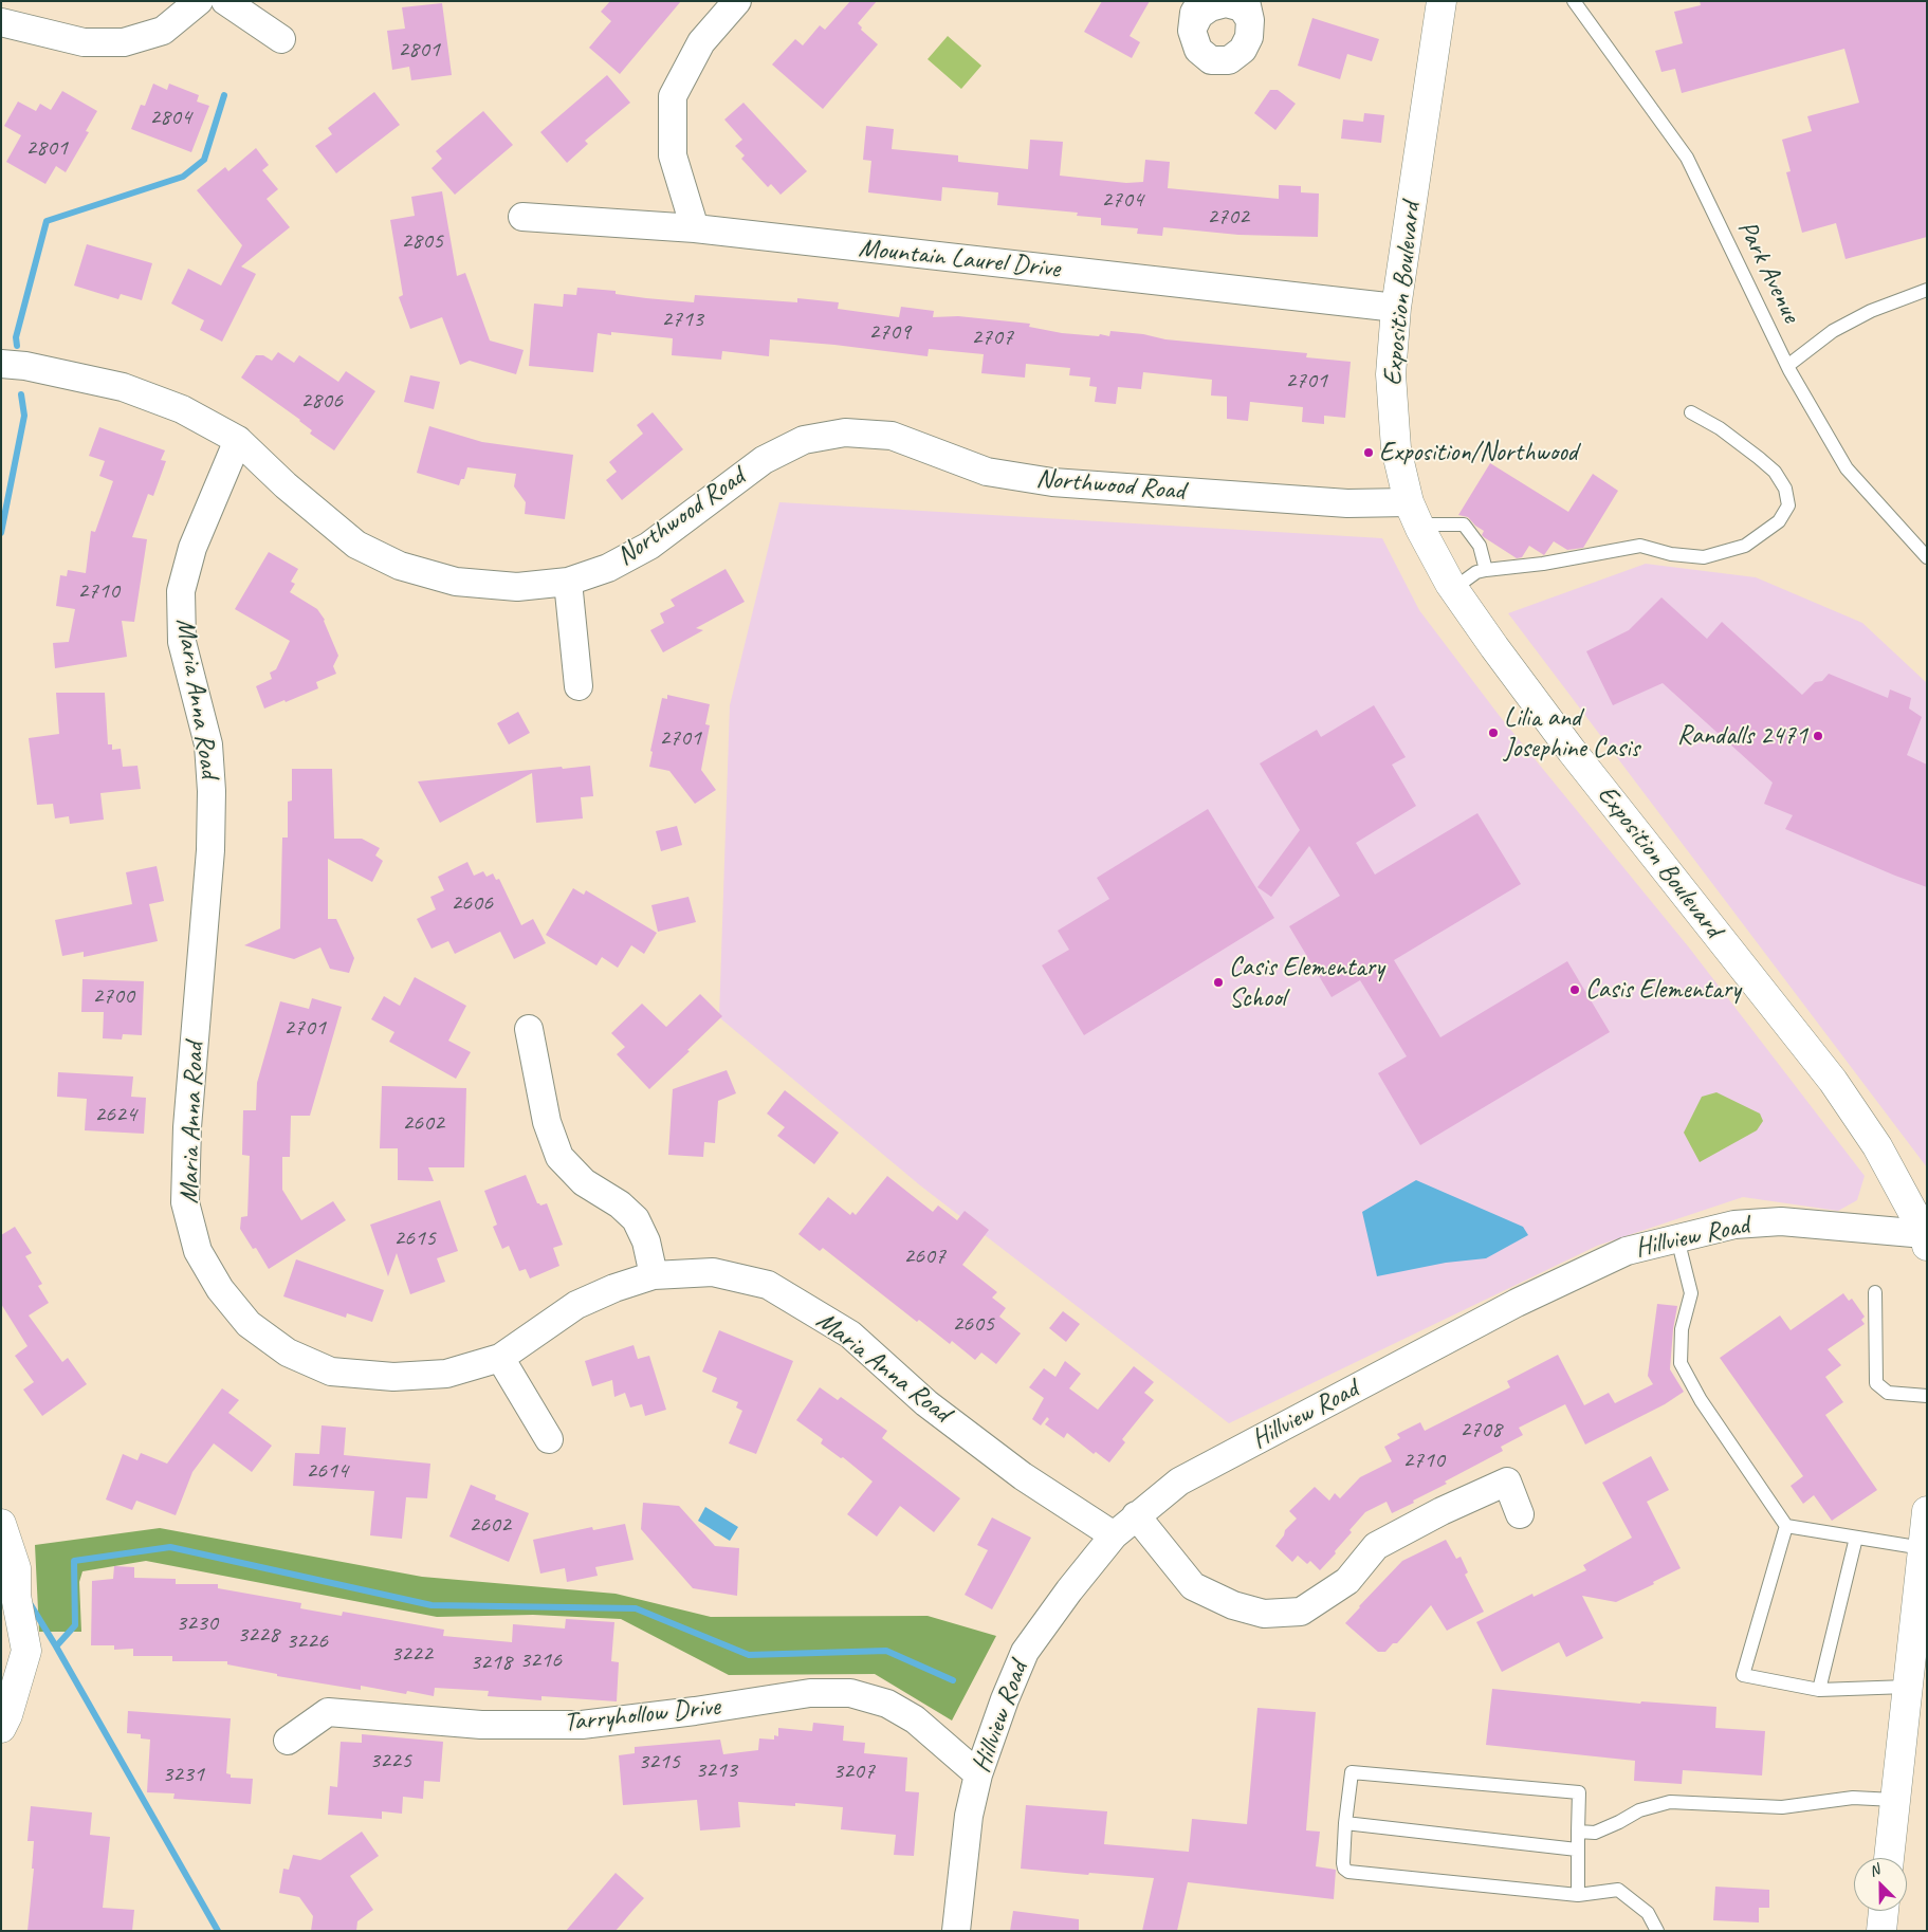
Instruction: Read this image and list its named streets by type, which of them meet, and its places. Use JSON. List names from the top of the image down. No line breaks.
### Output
{"streets":{"street":["Mountain Laurel Drive","Exposition Boulevard","Northwood Road","Maria Anna Road","Hillview Road","Tarryhollow Drive"],"lane":["Park Avenue"]},"crossings":[["Mountain Laurel Drive","Exposition Boulevard"],["Exposition Boulevard","Northwood Road"],["Exposition Boulevard","Hillview Road"],["Northwood Road","Maria Anna Road"],["Maria Anna Road","Hillview Road"],["Hillview Road","Tarryhollow Drive"]],"places":["Exposition/Northwood","Lilia and Josephine Casis","Randalls 2471","Casis Elementary School","Casis Elementary"],"house_numbers":["2801","2804","2801","2704","2702","2805","2713","2709","2707","2701","2806","2710","2701","2606","2700","2701","2624","2602","2615","2607","2605","2708","2710","2614","2602","3230","3228","3226","3222","3216","3218","3225","3215","3213","3207","3231"],"north":"top left"}
